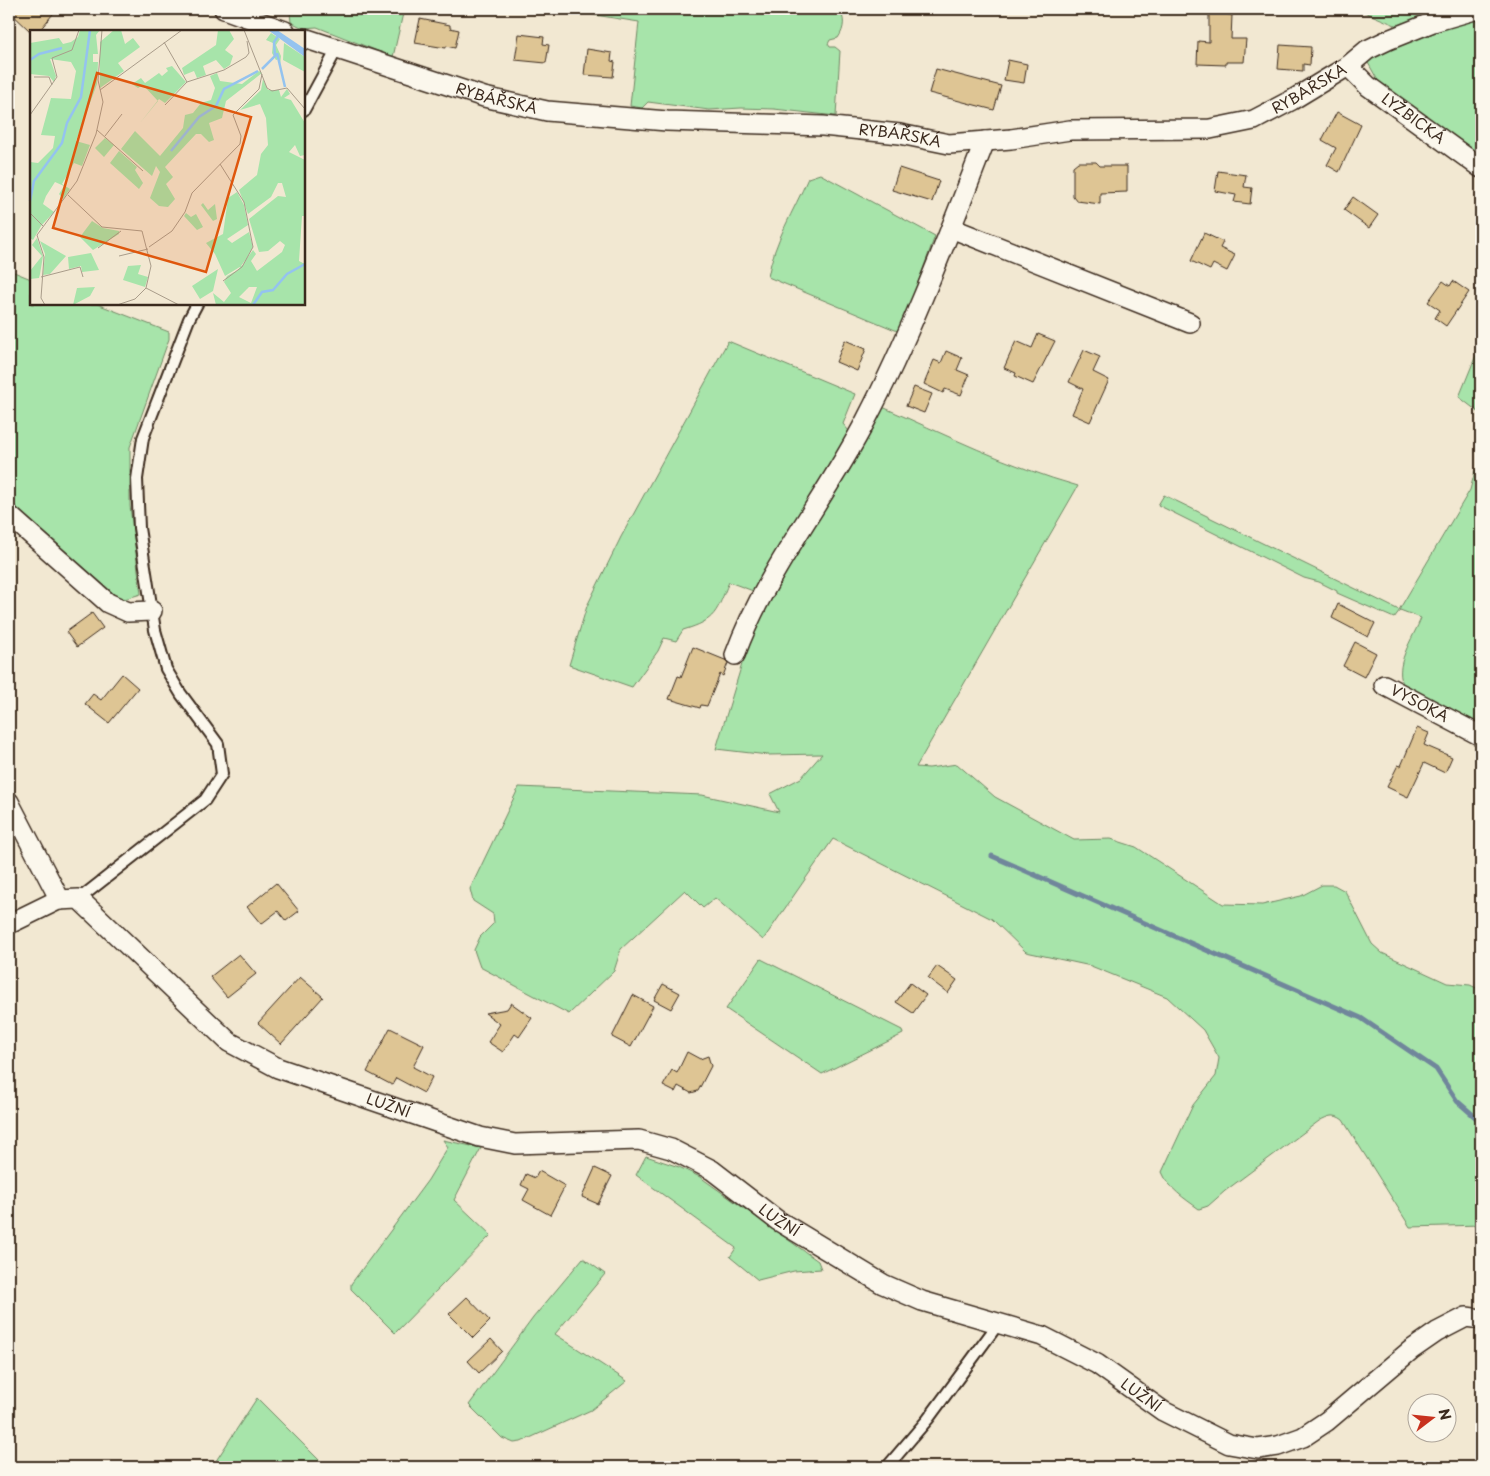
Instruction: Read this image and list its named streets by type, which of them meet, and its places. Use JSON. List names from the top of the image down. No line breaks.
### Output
{"streets":{"street":["RYBÁŘSKÁ","LYŽBICKÁ","VYSOKÁ","LUŽNÍ"]},"crossings":[["RYBÁŘSKÁ","LYŽBICKÁ"]],"north":"right"}
